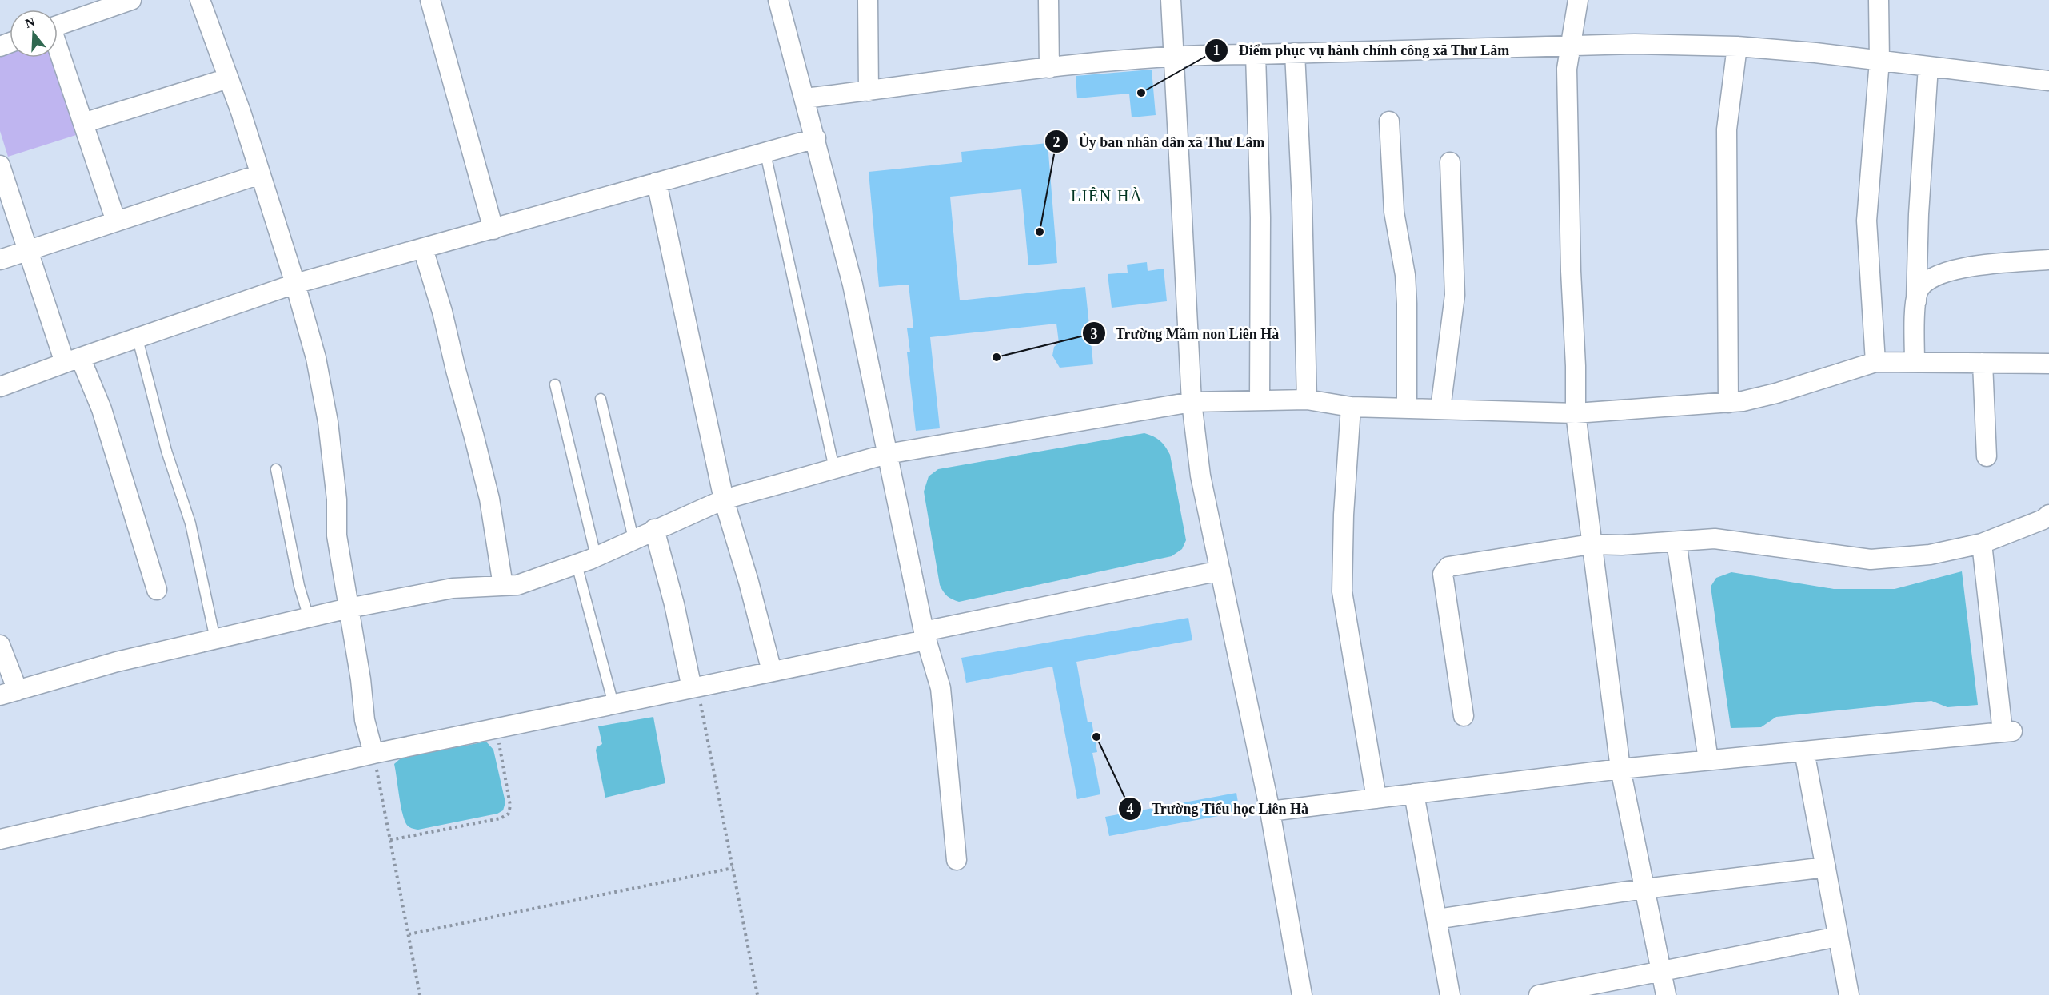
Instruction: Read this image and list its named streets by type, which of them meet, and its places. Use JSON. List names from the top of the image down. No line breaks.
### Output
{"districts":["LIÊN HÀ"],"places":["Điểm phục vụ hành chính công xã Thư Lâm","Ủy ban nhân dân xã Thư Lâm","Trường Mầm non Liên Hà","Trường Tiểu học Liên Hà"],"north":"top"}
